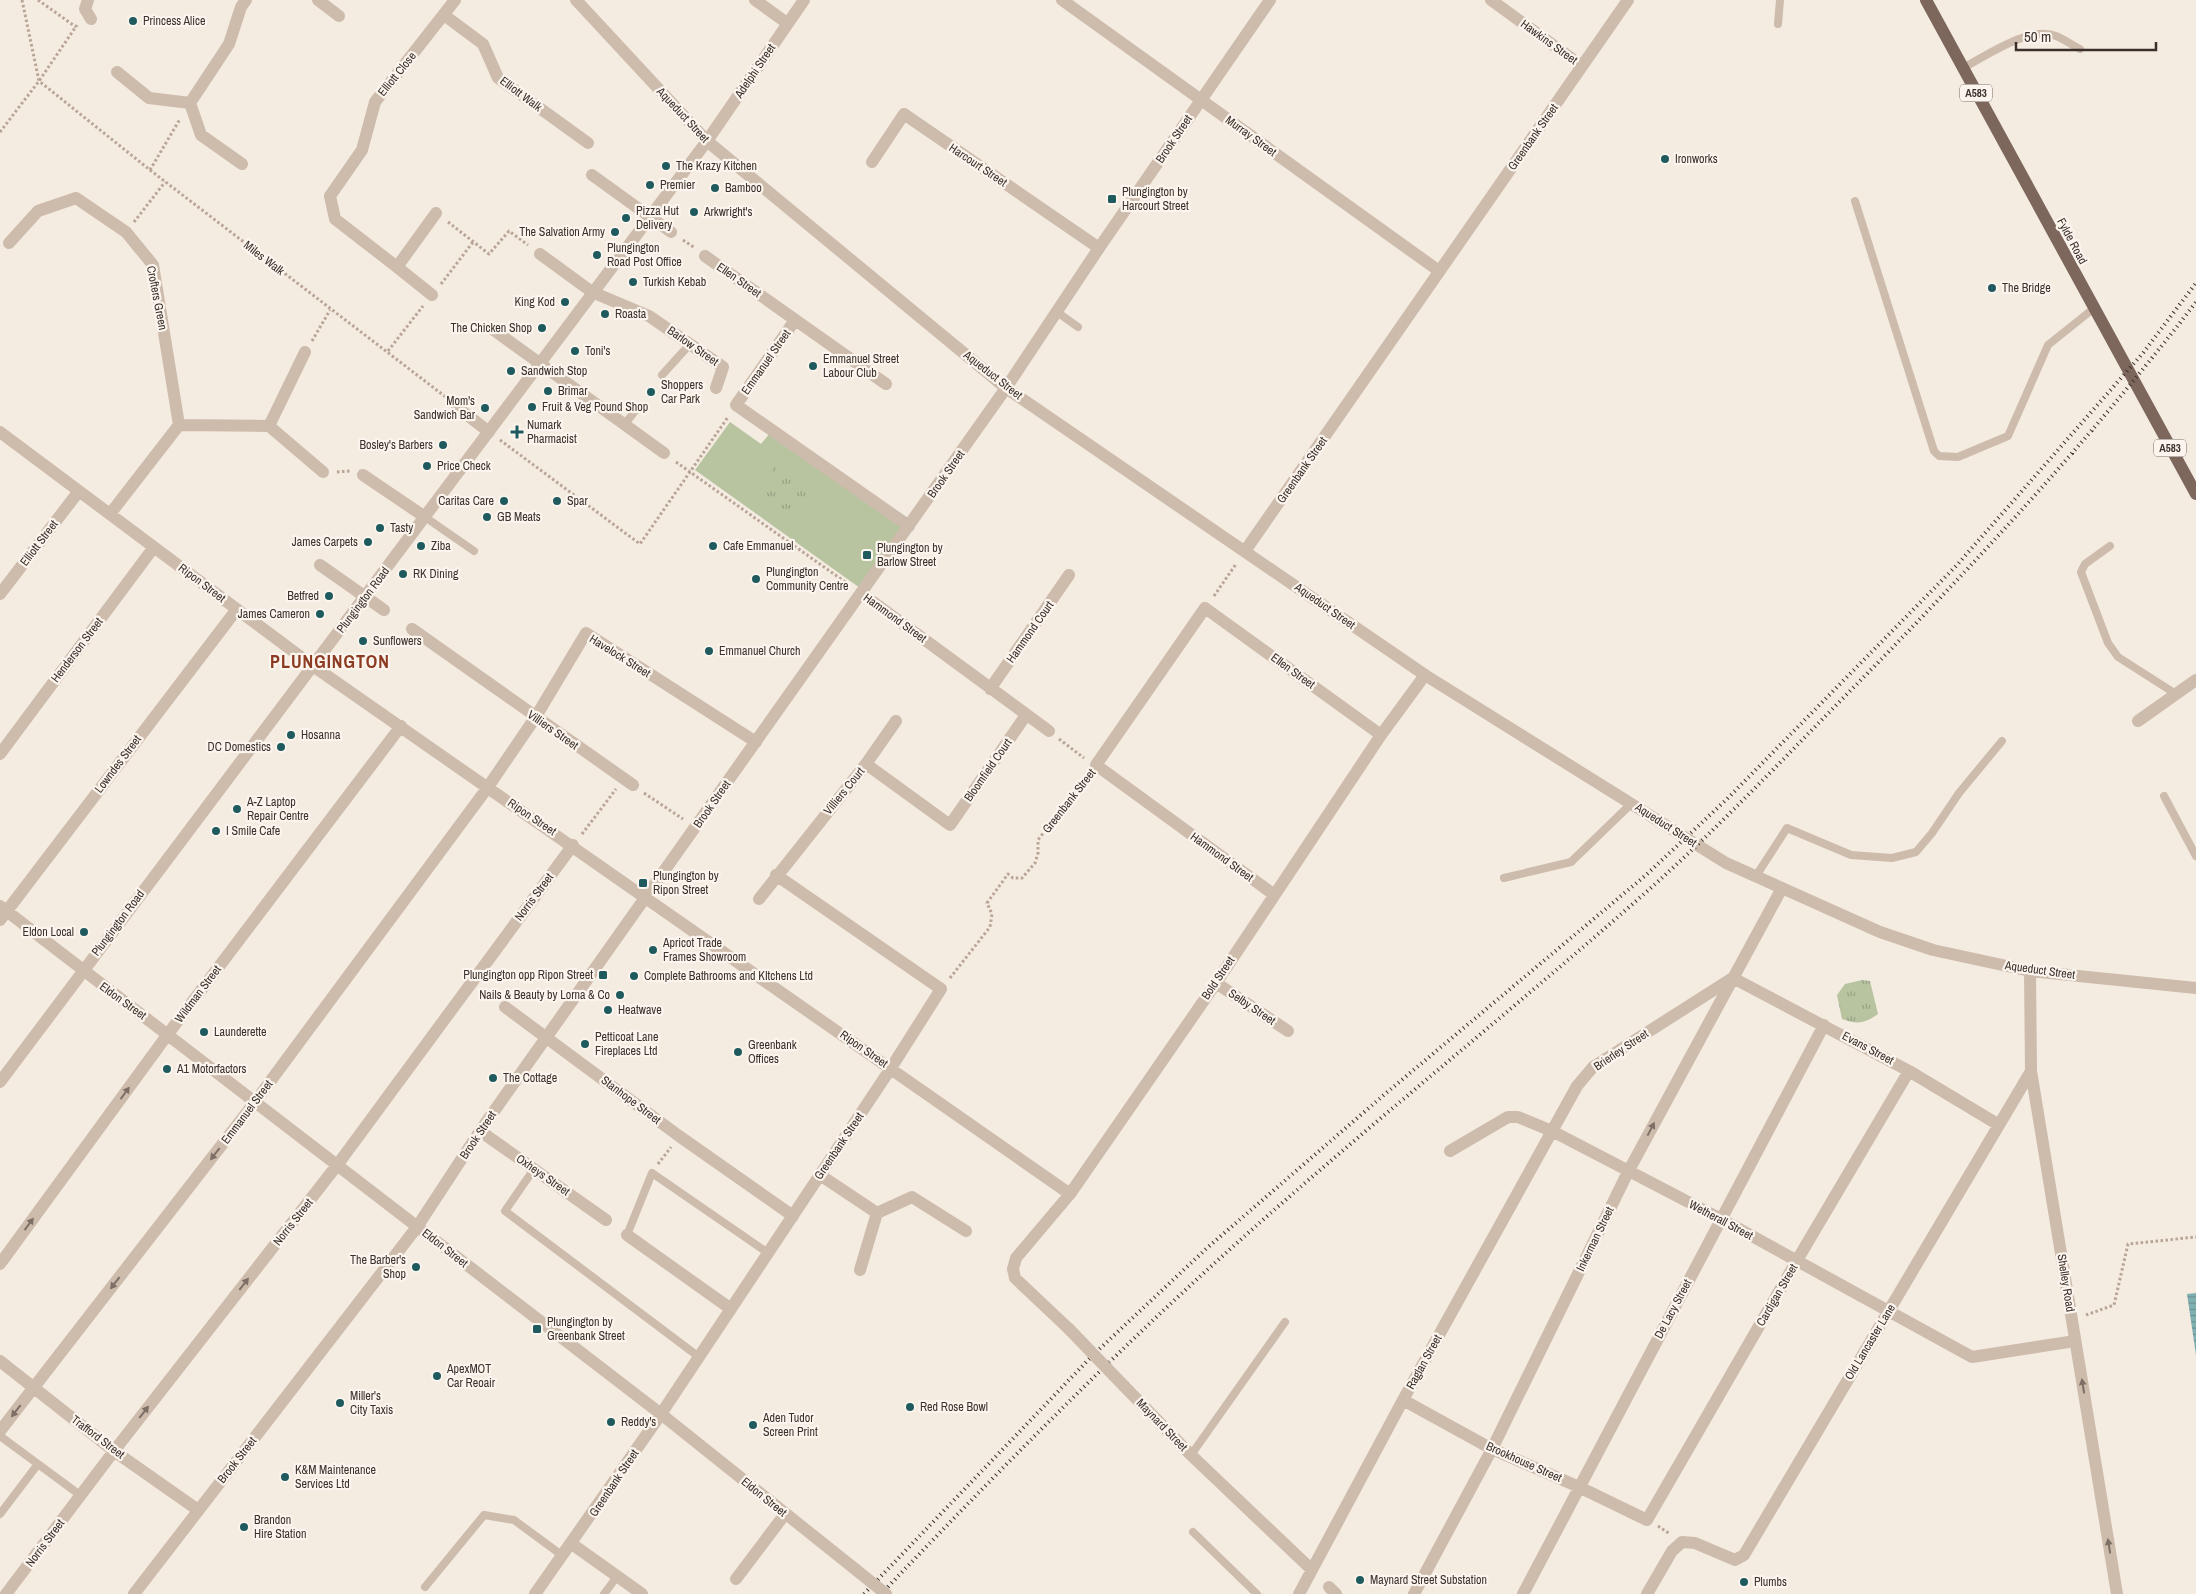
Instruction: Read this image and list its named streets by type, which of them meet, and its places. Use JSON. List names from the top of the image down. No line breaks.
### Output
{"streets":{"main road":["A583","Fylde Road"],"street":["Hawkins Street","Adelphi Street","Elliott Close","Elliott Walk","Aqueduct Street","Murray Street","Greenbank Street","Brook Street","Harcourt Street","Ellen Street","Crofters Green","Barlow Street","Emmanuel Street","Elliott Street","Ripon Street","Plungington Road","Hammond Street","Hammond Court","Henderson Street","Havelock Street","Villiers Street","Lowndes Street","Bloomfield Court","Villiers Court","Norris Street","Bold Street","Wildman Street","Eldon Street","Selby Street","Evans Street","Brierley Street","Stanhope Street","Oxheys Street","Wetherall Street","Inkerman Street","Shelley Road","Cardigan Street","De Lacy Street","Old Lancaster Lane","Raglan Street","Maynard Street","Trafford Street","Brookhouse Street"],"path":["Miles Walk"]},"crossings":[["Hawkins Street","Greenbank Street"],["Adelphi Street","Aqueduct Street"],["Adelphi Street","Plungington Road"],["Elliott Close","Elliott Walk"],["Aqueduct Street","Greenbank Street"],["Aqueduct Street","Brook Street"],["Aqueduct Street","Plungington Road"],["Aqueduct Street","Bold Street"],["Aqueduct Street","Inkerman Street"],["Aqueduct Street","Shelley Road"],["Murray Street","Greenbank Street"],["Murray Street","Brook Street"],["Greenbank Street","Ellen Street"],["Greenbank Street","Ripon Street"],["Greenbank Street","Hammond Street"],["Greenbank Street","Eldon Street"],["Greenbank Street","Stanhope Street"],["Brook Street","Harcourt Street"],["Brook Street","Ripon Street"],["Brook Street","Hammond Street"],["Brook Street","Havelock Street"],["Brook Street","Eldon Street"],["Brook Street","Stanhope Street"],["Brook Street","Oxheys Street"],["Brook Street","Trafford Street"],["Ellen Street","Emmanuel Street"],["Ellen Street","Bold Street"],["Barlow Street","Plungington Road"],["Emmanuel Street","Ripon Street"],["Emmanuel Street","Havelock Street"],["Emmanuel Street","Eldon Street"],["Emmanuel Street","Trafford Street"],["Elliott Street","Ripon Street"],["Ripon Street","Plungington Road"],["Ripon Street","Henderson Street"],["Ripon Street","Havelock Street"],["Ripon Street","Lowndes Street"],["Ripon Street","Norris Street"],["Ripon Street","Bold Street"],["Ripon Street","Wildman Street"],["Plungington Road","Eldon Street"],["Hammond Street","Hammond Court"],["Hammond Street","Bloomfield Court"],["Hammond Street","Bold Street"],["Havelock Street","Villiers Street"],["Lowndes Street","Eldon Street"],["Bloomfield Court","Villiers Court"],["Norris Street","Eldon Street"],["Norris Street","Trafford Street"],["Bold Street","Selby Street"],["Bold Street","Maynard Street"],["Wildman Street","Eldon Street"],["Evans Street","Brierley Street"],["Evans Street","Inkerman Street"],["Evans Street","Cardigan Street"],["Evans Street","De Lacy Street"],["Evans Street","Old Lancaster Lane"],["Brierley Street","Wetherall Street"],["Brierley Street","Inkerman Street"],["Brierley Street","Raglan Street"],["Wetherall Street","Inkerman Street"],["Wetherall Street","Shelley Road"],["Wetherall Street","Cardigan Street"],["Wetherall Street","De Lacy Street"],["Wetherall Street","Old Lancaster Lane"],["Wetherall Street","Raglan Street"],["Inkerman Street","Brookhouse Street"],["Shelley Road","Old Lancaster Lane"],["Cardigan Street","Brookhouse Street"],["De Lacy Street","Brookhouse Street"],["Raglan Street","Maynard Street"],["Raglan Street","Brookhouse Street"]],"one_way":["Emmanuel Street","Norris Street","Wildman Street","Shelley Road"],"districts":["PLUNGINGTON"],"places":{"other":["Princess Alice","Ironworks","The Krazy Kitchen","Premier","Bamboo","Arkwright's","Pizza Hut Delivery","The Salvation Army","Plungington Road Post Office","Turkish Kebab","The Bridge","King Kod","Roasta","The Chicken Shop","Toni's","Emmanuel Street Labour Club","Sandwich Stop","Brimar","Shoppers Car Park","Fruit & Veg Pound Shop","Mom's Sandwich Bar","Bosley's Barbers","Price Check","Caritas Care","Spar","GB Meats","Tasty","James Carpets","Ziba","Cafe Emmanuel","RK Dining","Plungington Community Centre","Betfred","James Cameron","Sunflowers","Emmanuel Church","Hosanna","DC Domestics","A-Z Laptop Repair Centre","I Smile Cafe","Eldon Local","Apricot Trade Frames Showroom","Complete Bathrooms and KItchens Ltd","Nails & Beauty by Lorna & Co","Heatwave","Launderette","Petticoat Lane Fireplaces Ltd","Greenbank Offices","A1 Motorfactors","The Cottage","The Barber's Shop","ApexMOT Car Reoair","Miller's City Taxis","Red Rose Bowl","Reddy's","Aden Tudor Screen Print","K&M Maintenance Services Ltd","Brandon Hire Station","Maynard Street Substation","Plumbs"],"transit":["Plungington by Harcourt Street","Plungington by Barlow Street","Plungington by Ripon Street","Plungington opp Ripon Street","Plungington by Greenbank Street"],"health":["Numark Pharmacist"]},"scale_bar":"50 m"}
